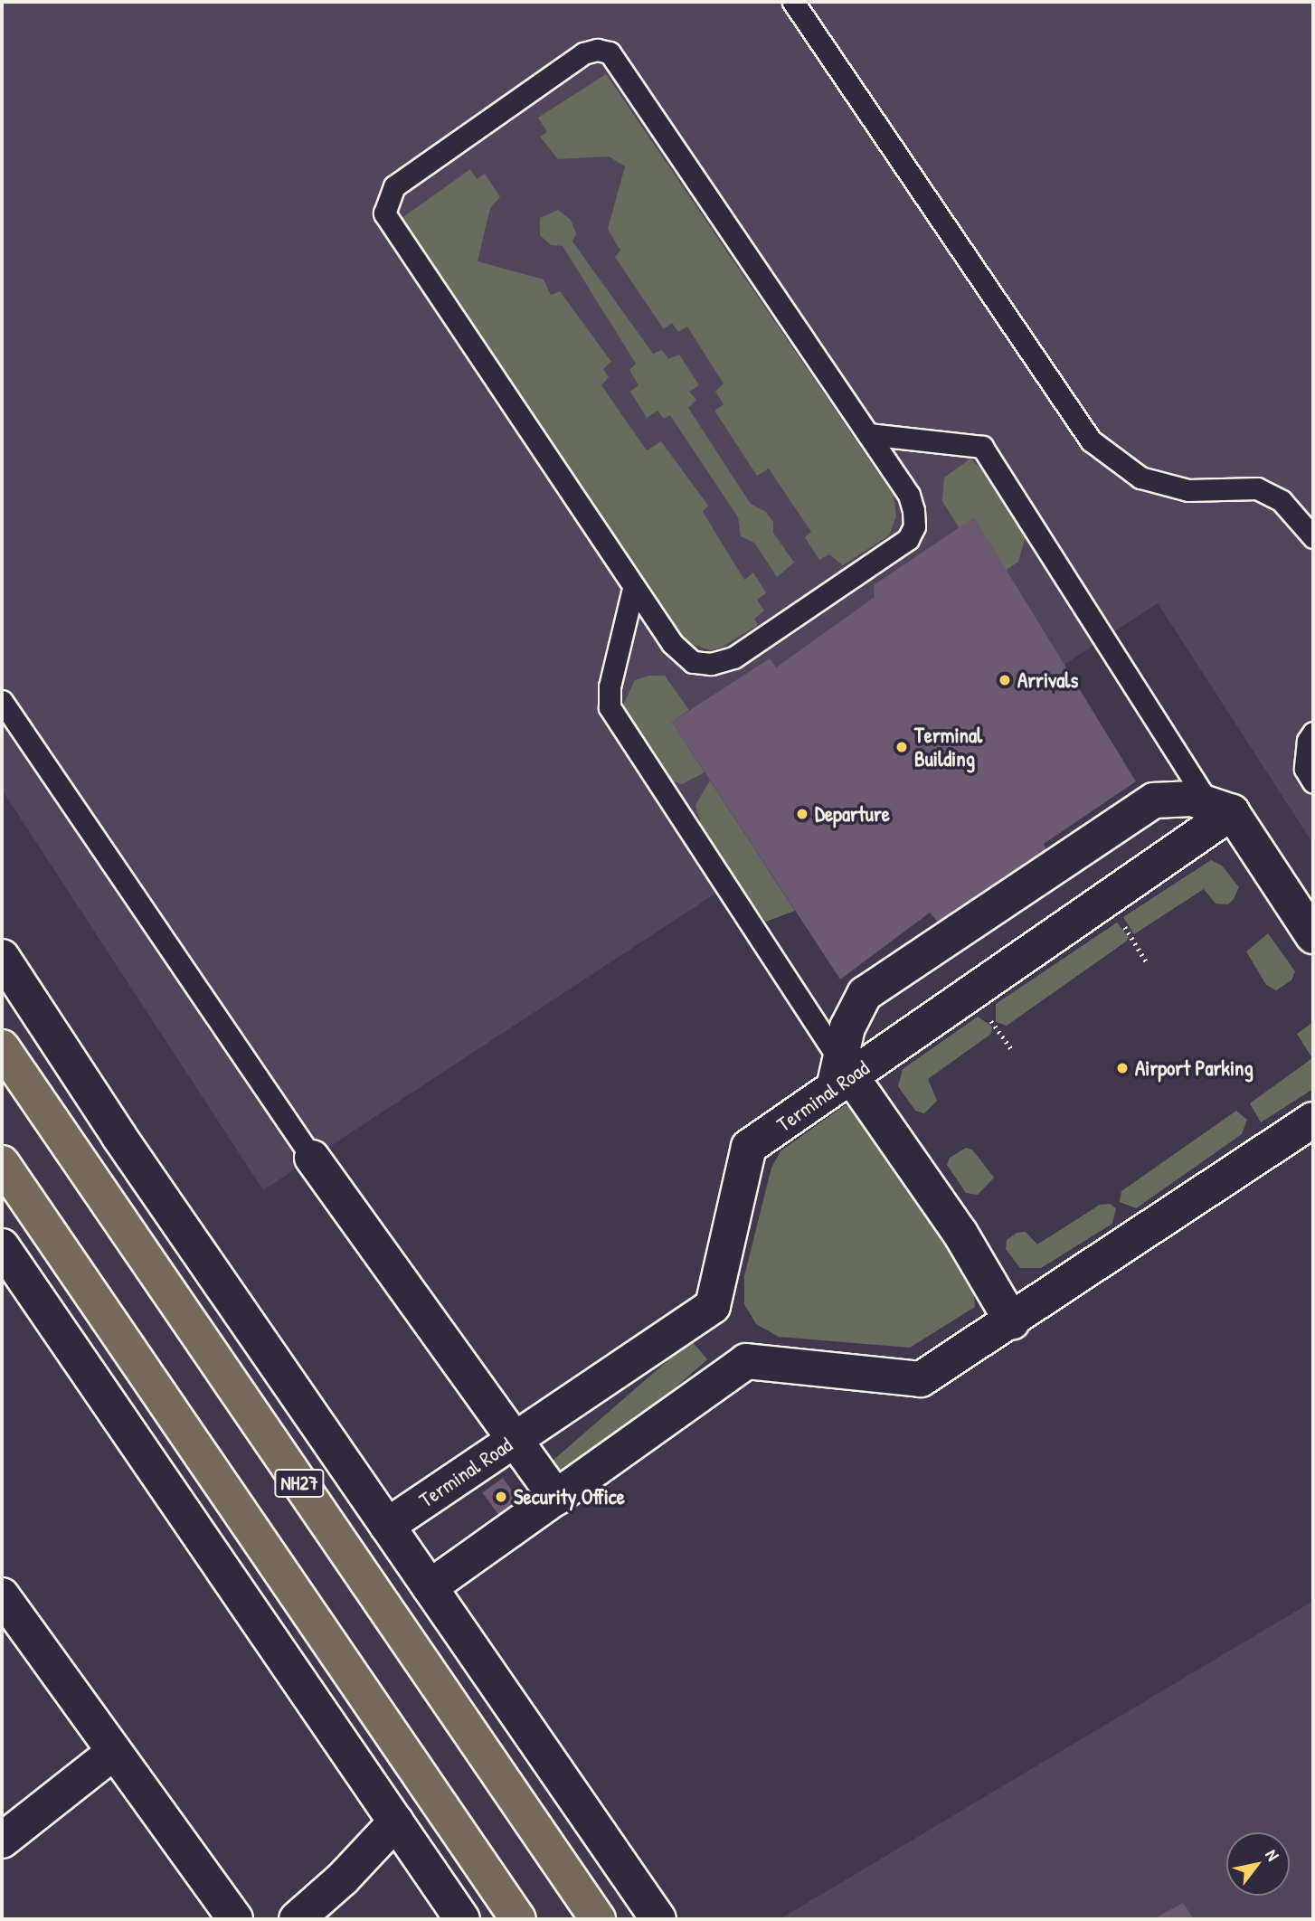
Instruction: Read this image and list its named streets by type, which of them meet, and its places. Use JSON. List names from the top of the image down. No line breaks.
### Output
{"streets":{"highway":["NH27"],"street":["Terminal Road"]},"places":["Arrivals","Terminal Building","Departure","Airport Parking","Security Office"],"north":"top right"}
